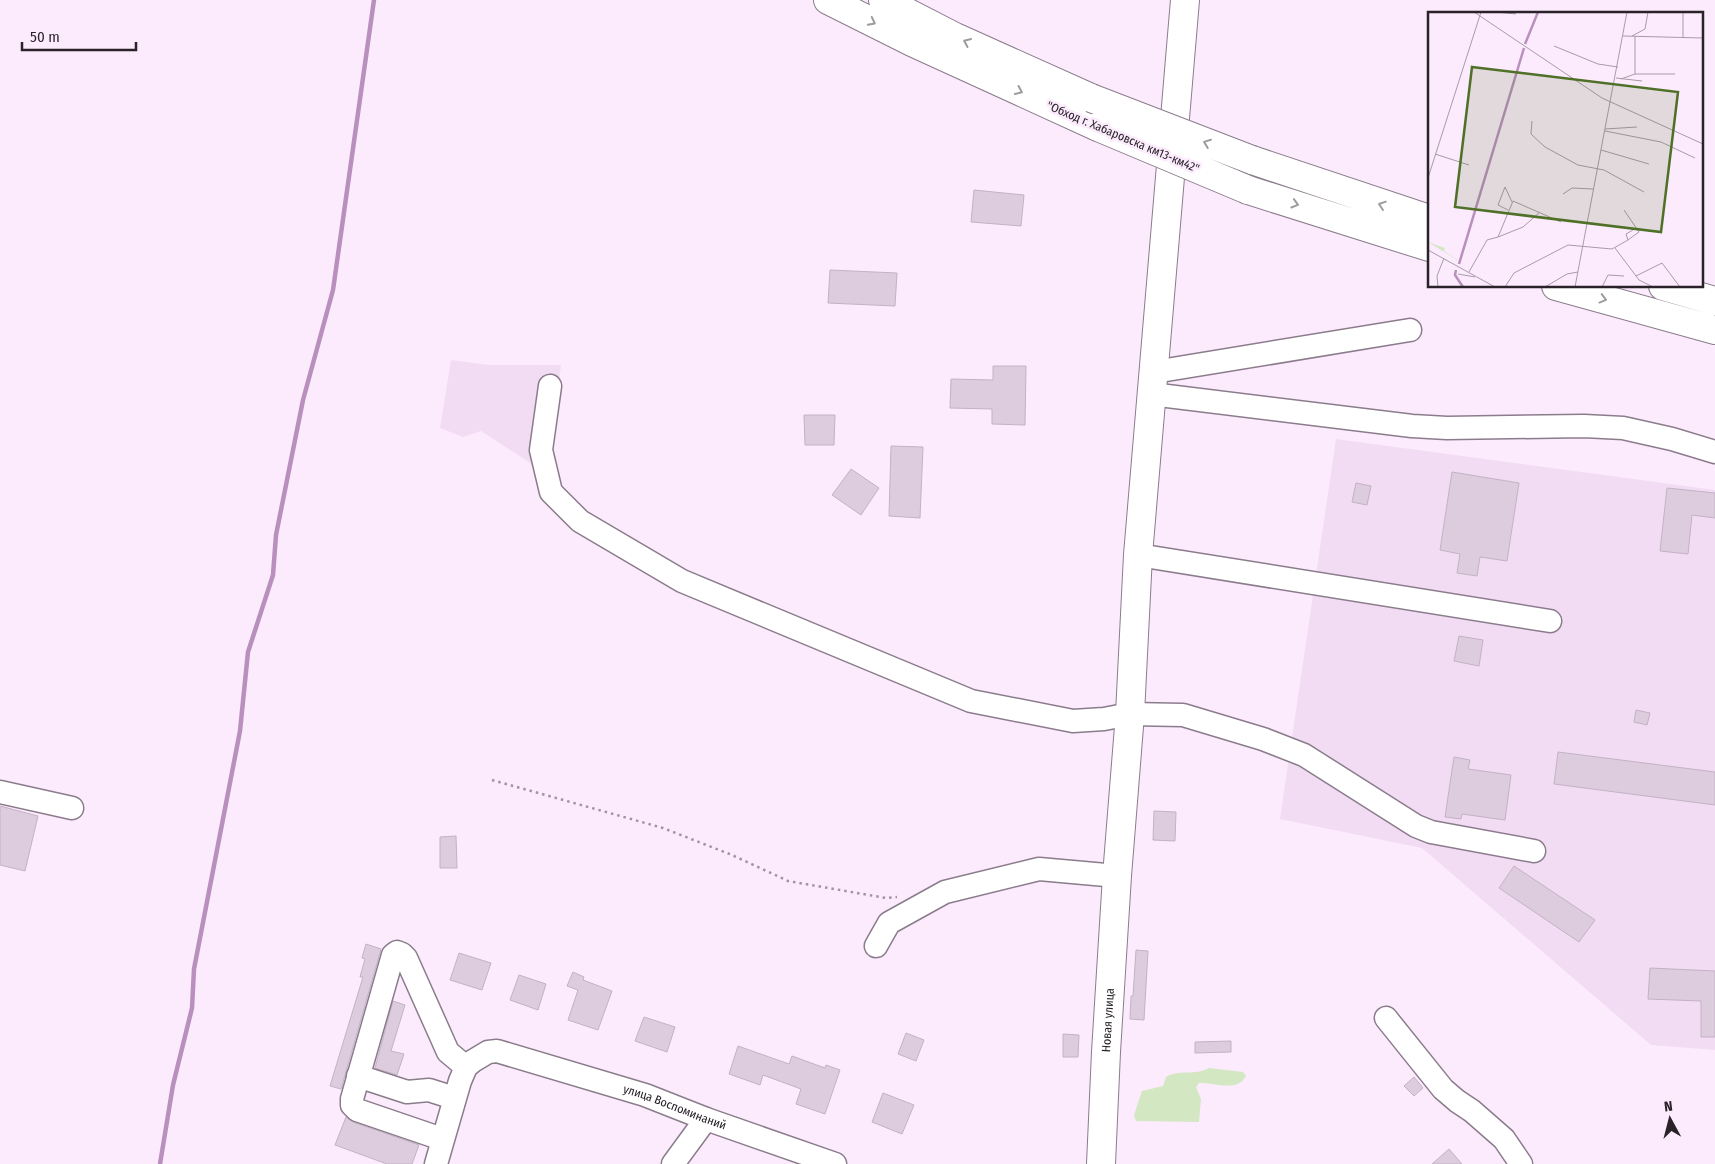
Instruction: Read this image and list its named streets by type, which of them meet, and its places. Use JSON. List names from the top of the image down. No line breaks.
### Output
{"streets":{"main road":["\"Обход г. Хабаровска км13-км42\"","Новая улица"],"street":["улица Воспоминаний"]},"scale_bar":"50 m","north":"top"}
